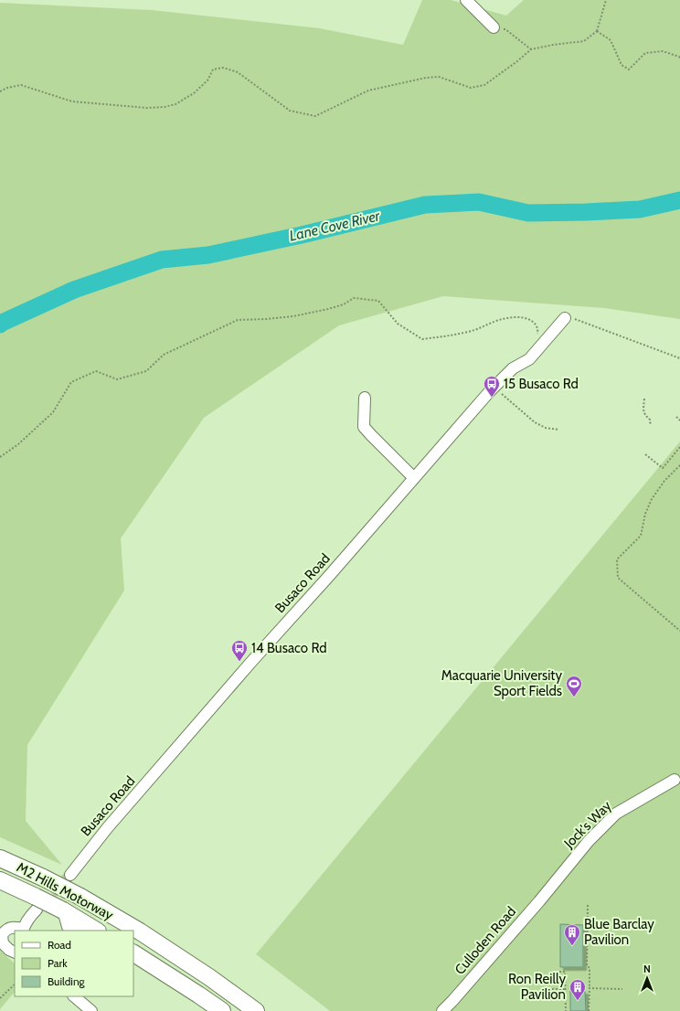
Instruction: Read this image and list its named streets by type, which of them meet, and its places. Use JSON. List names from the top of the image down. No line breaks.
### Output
{"streets":{"highway":["M2 Hills Motorway"],"street":["Busaco Road","Jock's Way","Culloden Road"]},"crossings":[["Jock's Way","Culloden Road"]],"water":["Lane Cove River"],"places":{"bus stop":["15 Busaco Rd","14 Busaco Rd"],"sports":["Macquarie University Sport Fields"],"building":["Blue Barclay Pavilion","Ron Reilly Pavilion"]},"legend":["Road","Park","Building"],"north":"top"}
